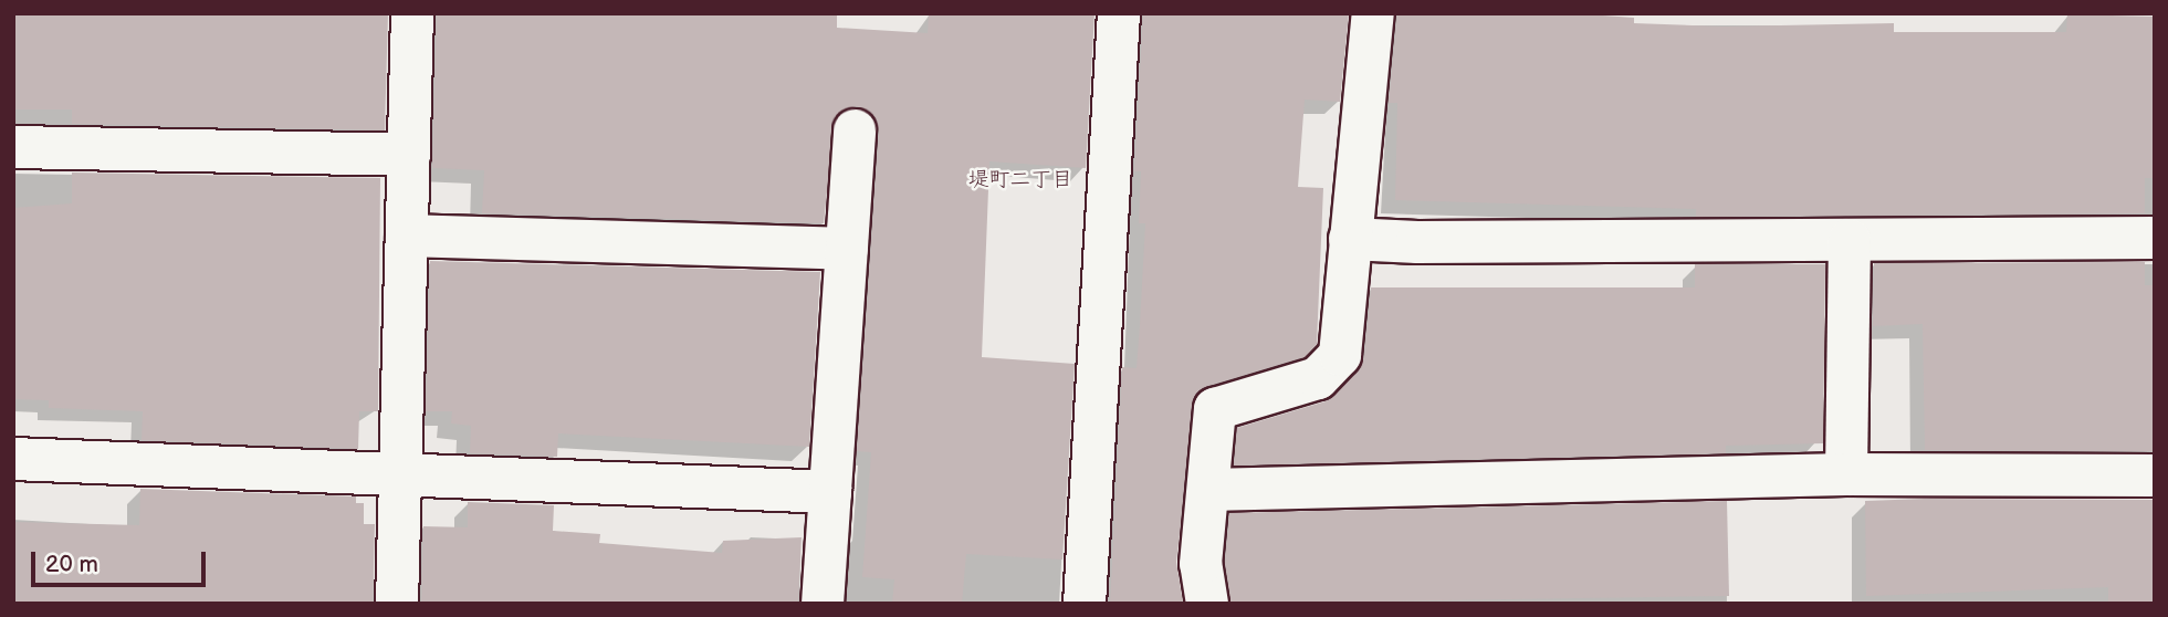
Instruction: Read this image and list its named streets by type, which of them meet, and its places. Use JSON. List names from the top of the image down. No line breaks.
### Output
{"districts":["堤町二丁目"],"scale_bar":"20 m"}
